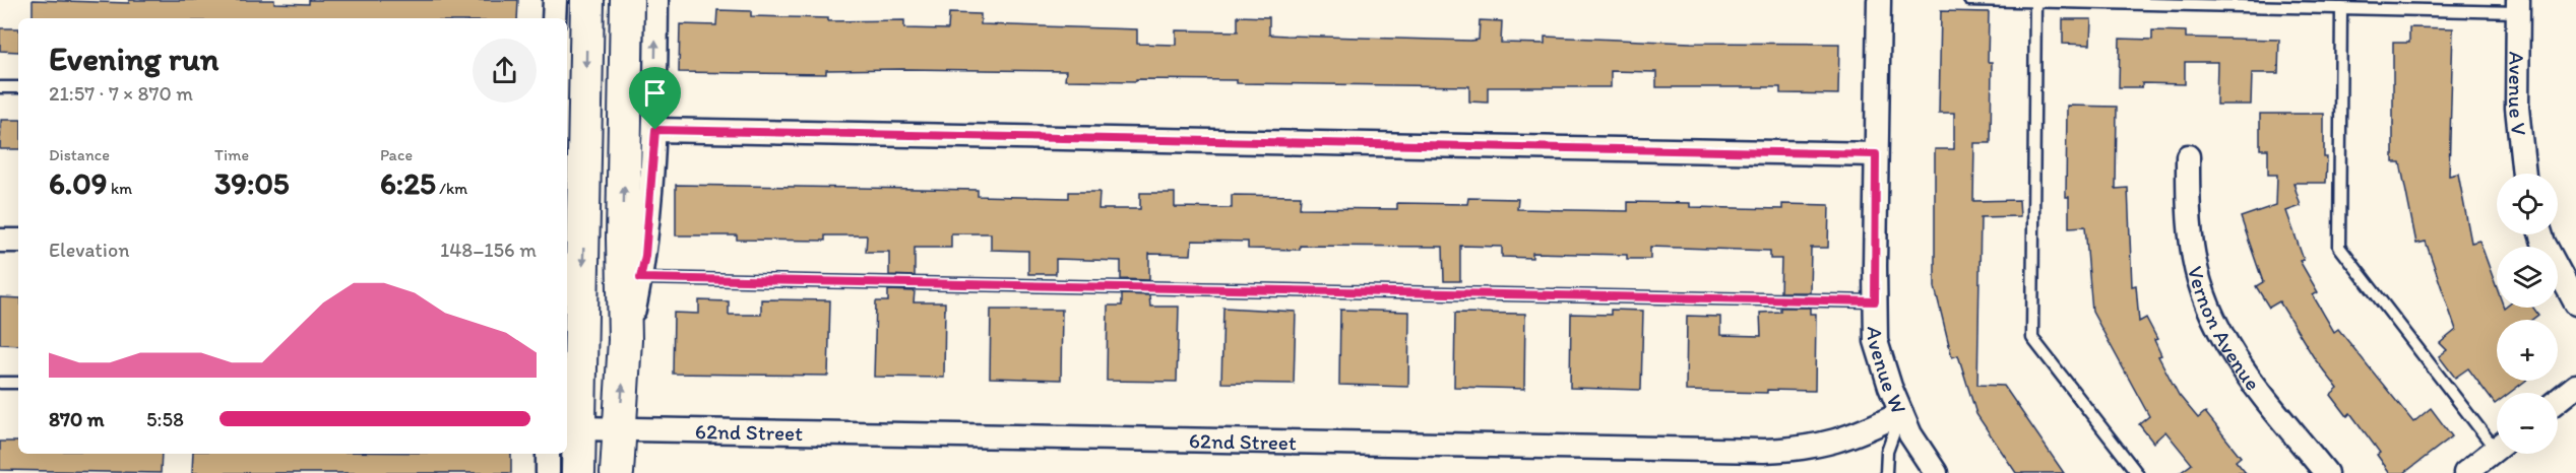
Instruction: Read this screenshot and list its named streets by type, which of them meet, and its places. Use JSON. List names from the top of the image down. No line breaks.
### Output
{"streets":{"street":["Avenue V","Vernon Avenue","Avenue W","62nd Street"]},"crossings":[["Avenue W","62nd Street"]],"page":{"heading":["Evening run","21:57 · 7 × 870 m"],"stats":[["Distance","6.09 km"],["Time","39:05"],["Pace","6:25 /km"]],"map_buttons":["+","−"],"chart":["Elevation","148–156 m"],"list":[{"name":"870 m","note":"5:58"}]}}
